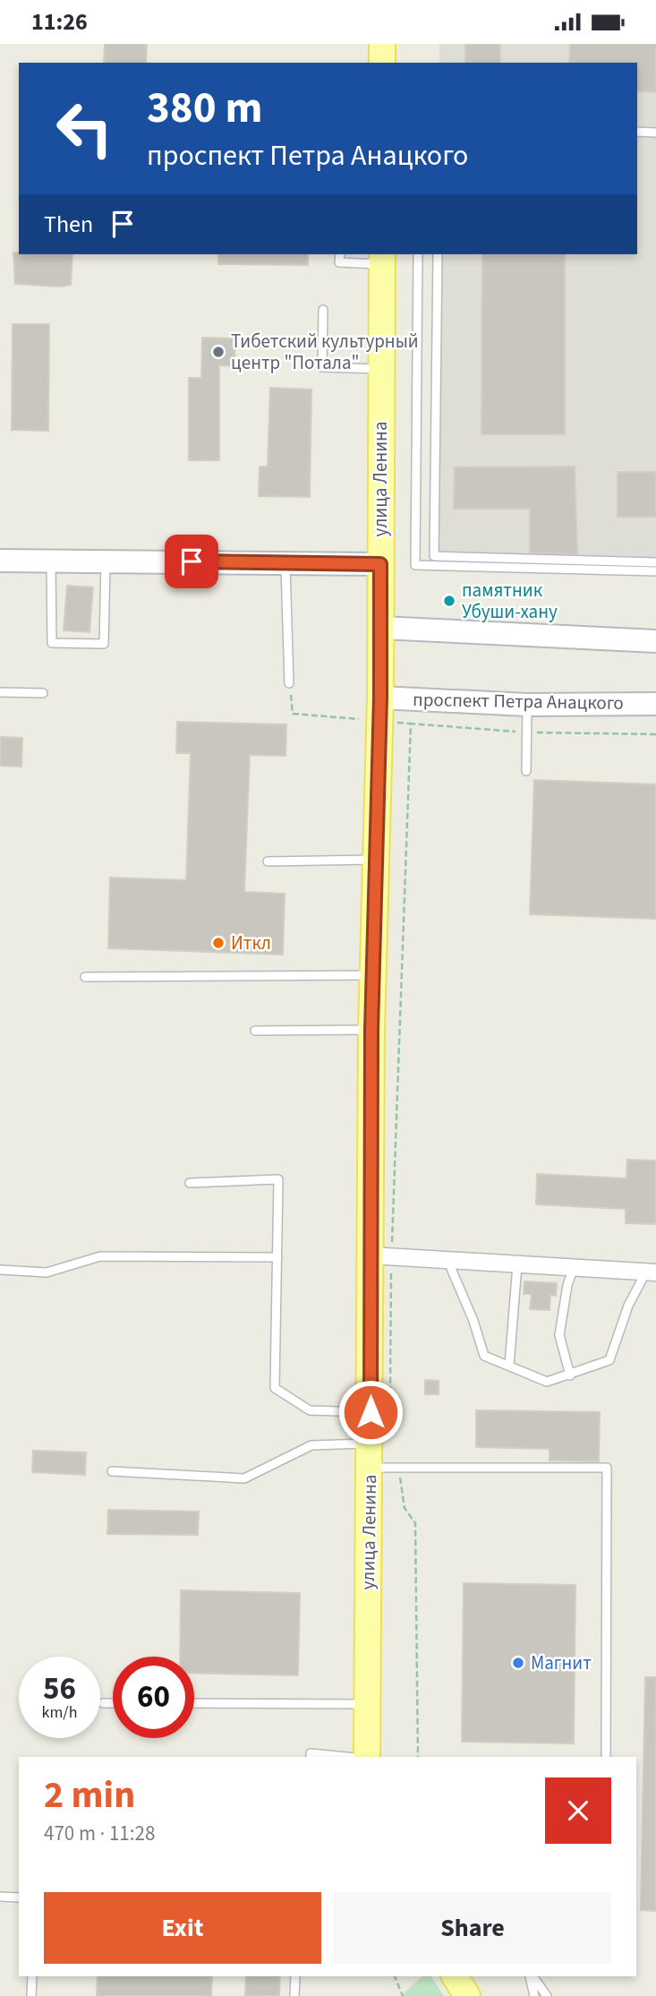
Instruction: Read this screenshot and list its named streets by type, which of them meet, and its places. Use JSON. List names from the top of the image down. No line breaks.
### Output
{"streets":{"main road":["улица Ленина","проспект Петра Анацкого"]},"crossings":[["улица Ленина","проспект Петра Анацкого"]],"places":["Тибетский культурный центр \"Потала\"","памятник Убуши-хану","Иткл","Магнит"],"page":{"status":"11:26","turn":["380 m","проспект Петра Анацкого"],"then":"Then","speed":"56 km/h","limit":"60","heading":["2 min","470 m · 11:28"],"buttons":["Exit","Share"]}}
